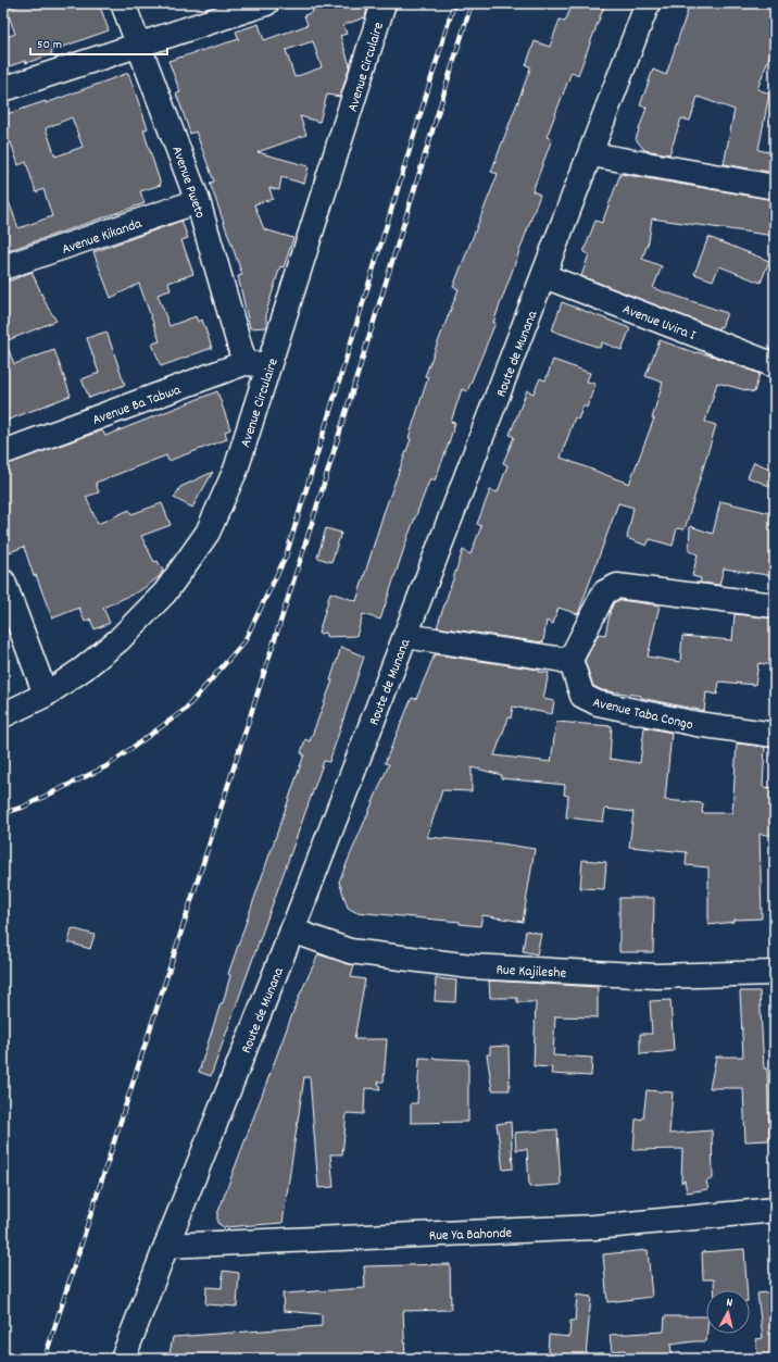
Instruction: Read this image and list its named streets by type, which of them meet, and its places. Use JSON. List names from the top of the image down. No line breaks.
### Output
{"streets":{"street":["Avenue Circulaire","Avenue Pweto","Avenue Kikanda","Avenue Uvira I","Route de Munana","Avenue Ba Tabwa","Avenue Taba Congo","Rue Kajileshe","Rue Ya Bahonde"]},"crossings":[["Avenue Circulaire","Avenue Ba Tabwa"],["Avenue Pweto","Avenue Kikanda"],["Avenue Pweto","Avenue Ba Tabwa"],["Avenue Uvira I","Route de Munana"],["Route de Munana","Rue Kajileshe"],["Route de Munana","Rue Ya Bahonde"]],"scale_bar":"50 m","north":"top"}
